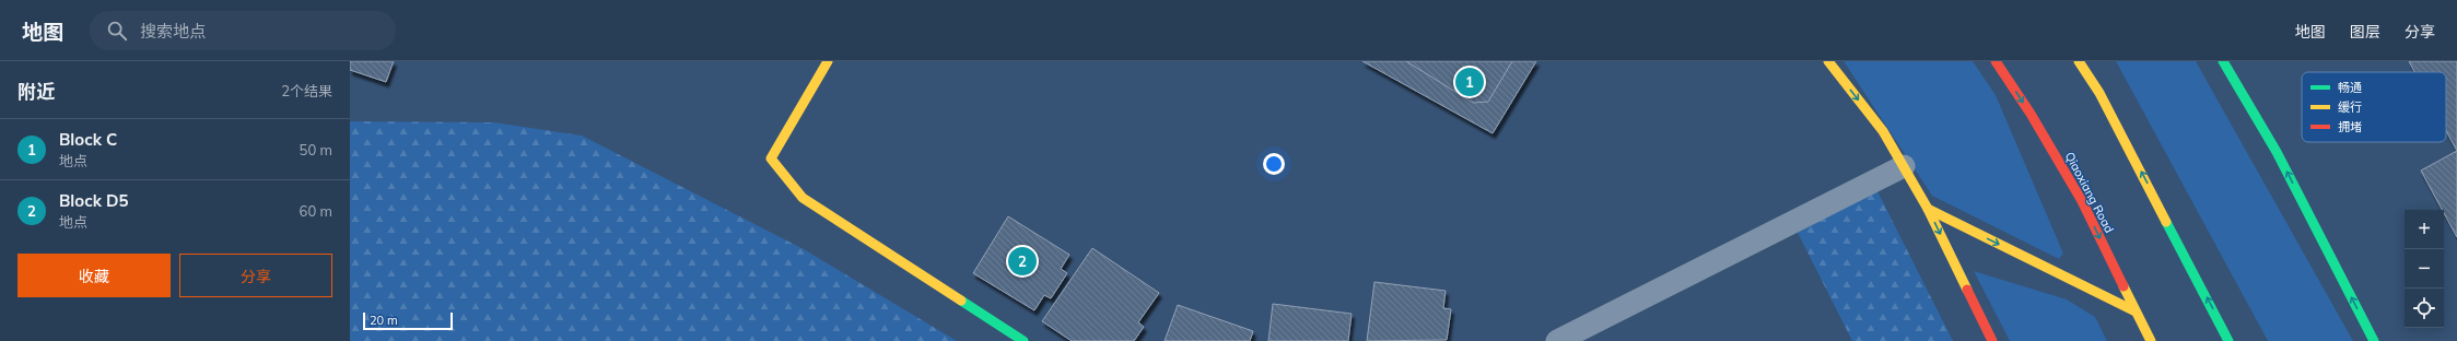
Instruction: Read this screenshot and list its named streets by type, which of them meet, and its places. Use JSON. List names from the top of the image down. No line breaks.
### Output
{"streets":{"main road":["Qiaoxiang Road"]},"legend":["畅通","缓行","拥堵"],"scale_bar":"20 m","page":{"header":"地图","search":"搜索地点","nav":["地图","图层","分享"],"heading":["附近","2个结果"],"pins":["1","2"],"list":[{"mark":"1","name":"Block C","note":"地点","value":"50 m"},{"mark":"2","name":"Block D5","note":"地点","value":"60 m"}],"map_buttons":["+","−"],"buttons":["收藏","分享"],"scale":"20 m"}}
